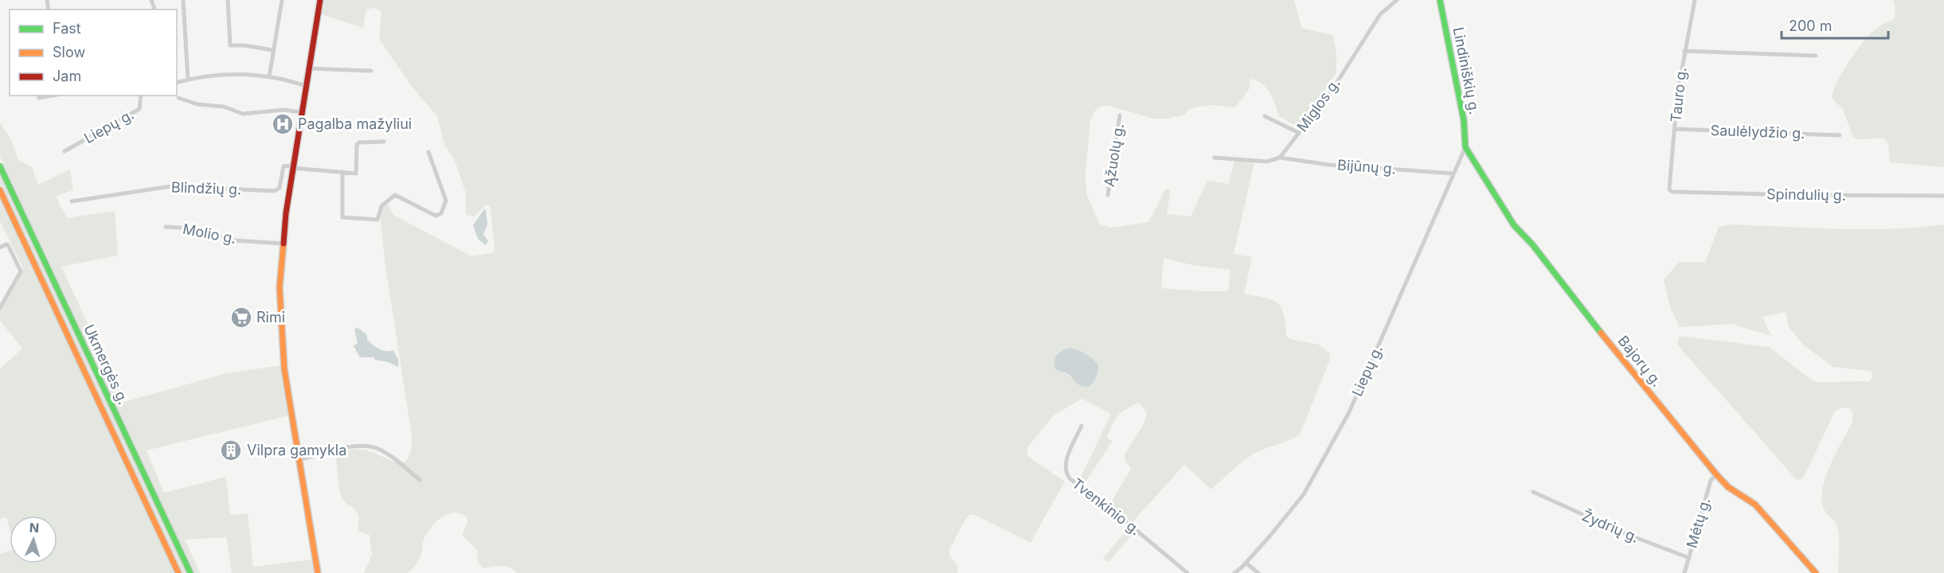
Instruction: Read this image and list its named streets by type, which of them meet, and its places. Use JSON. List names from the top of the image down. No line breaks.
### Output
{"streets":{"main road":["Lindiniškių g.","Bajorų g.","Ukmergės g."],"street":["Tauro g.","Miglos g.","Liepų g.","Saulėlydžio g.","Ąžuolų g.","Bijūnų g.","Blindžių g.","Spindulių g.","Molio g.","Tvenkinio g.","Mėtų g.","Žydrių g."]},"crossings":[["Lindiniškių g.","Liepų g."],["Lindiniškių g.","Bajorų g."],["Tauro g.","Saulėlydžio g."],["Tauro g.","Spindulių g."],["Miglos g.","Bijūnų g."],["Liepų g.","Bijūnų g."],["Liepų g.","Bajorų g."],["Bajorų g.","Mėtų g."],["Mėtų g.","Žydrių g."]],"places":{"hospital":["Pagalba mažyliui"],"supermarket":["Rimi"],"building":["Vilpra gamykla"]},"legend":["Fast","Slow","Jam"],"scale_bar":"200 m","north":"top"}
